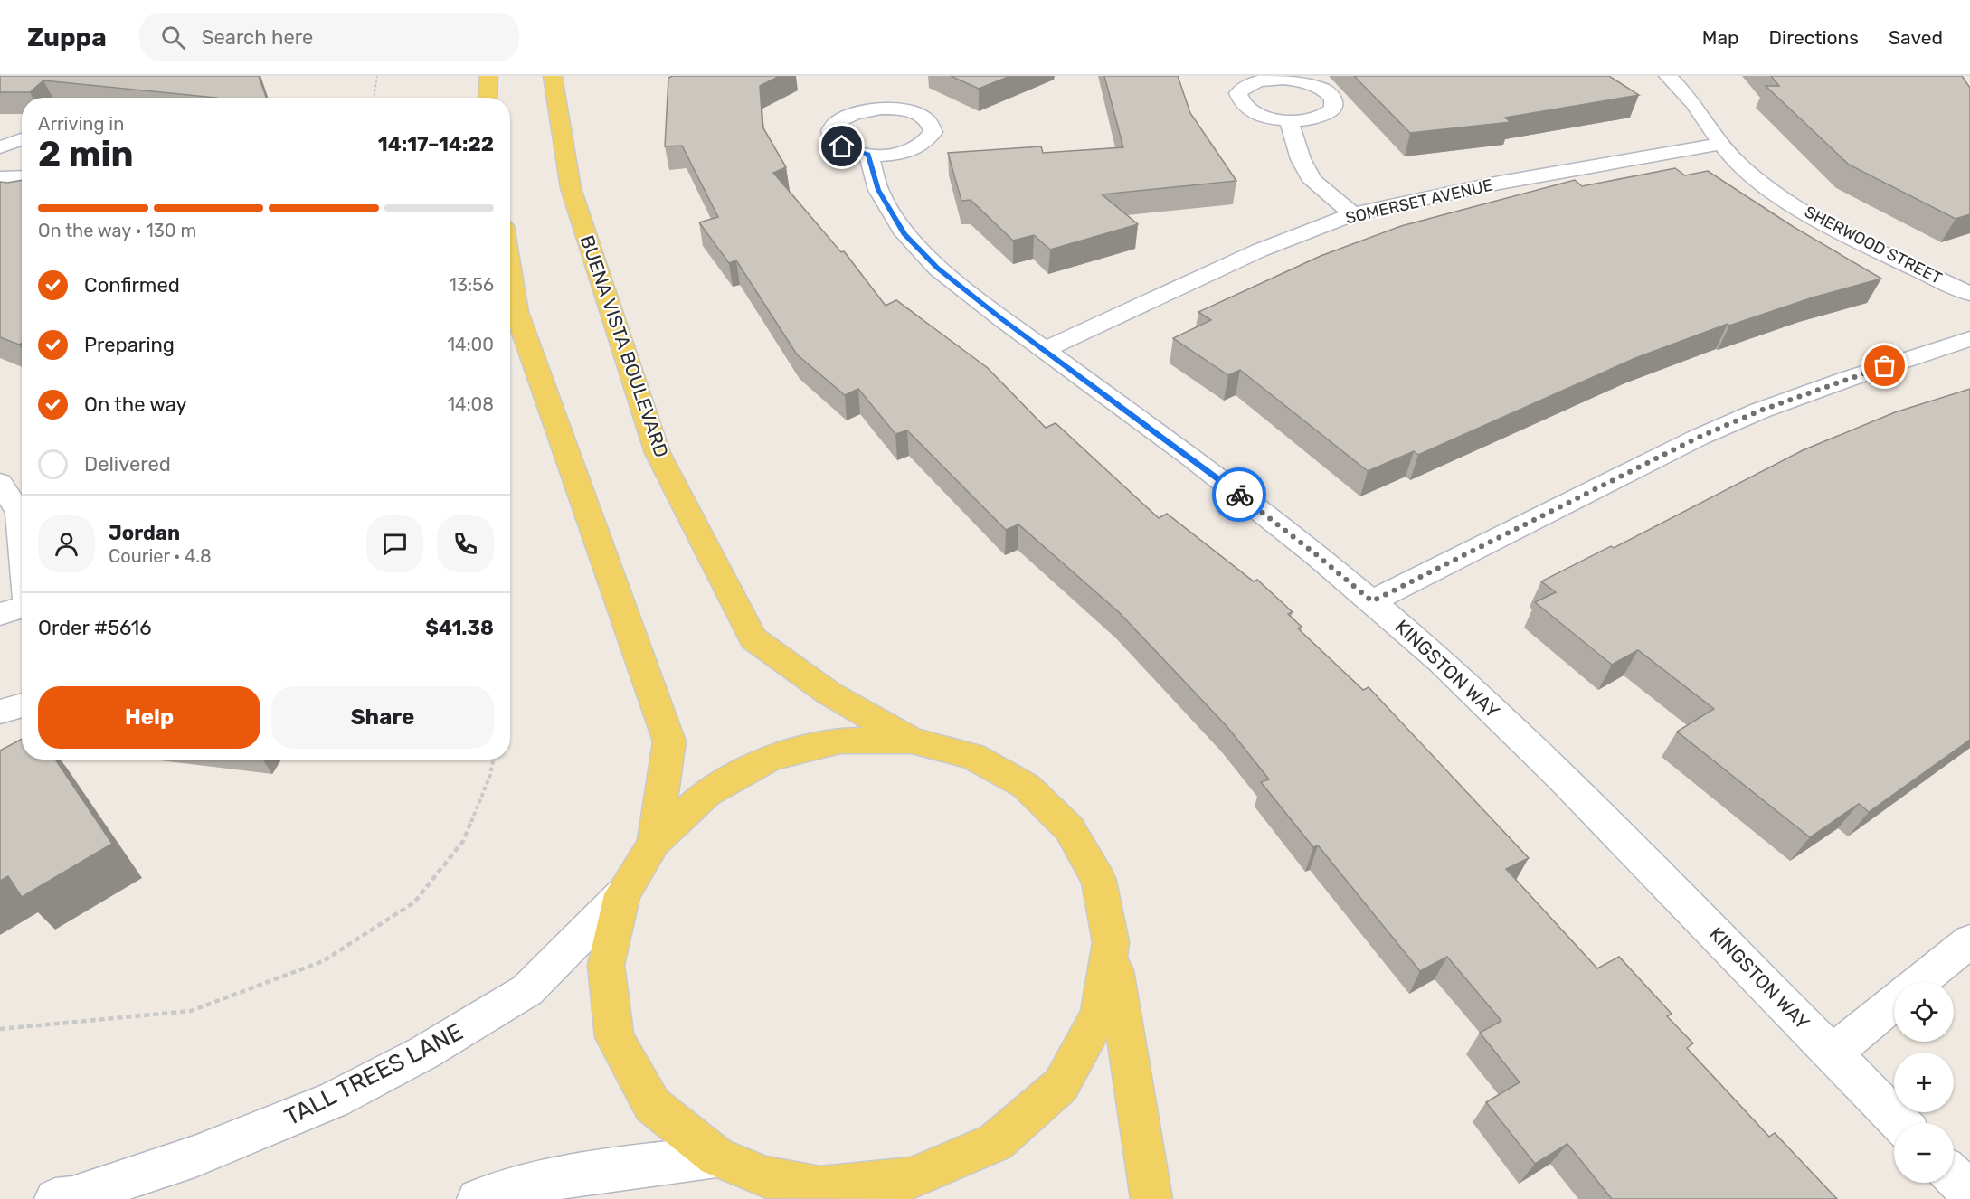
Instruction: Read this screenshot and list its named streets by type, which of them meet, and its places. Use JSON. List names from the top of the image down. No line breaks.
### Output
{"streets":{"main road":["BUENA VISTA BOULEVARD"],"street":["SOMERSET AVENUE","SHERWOOD STREET","KINGSTON WAY","TALL TREES LANE"]},"crossings":[["SOMERSET AVENUE","SHERWOOD STREET"],["SOMERSET AVENUE","KINGSTON WAY"],["BUENA VISTA BOULEVARD","TALL TREES LANE"]],"page":{"header":"Zuppa","search":"Search here","nav":["Map","Directions","Saved"],"heading":["2 min","Arriving in","14:17–14:22"],"panel":["Jordan","Courier · 4.8","Order #5616","$41.38"],"bar":"On the way · 130 m","list":[["Confirmed","13:56"],["Preparing","14:00"],["On the way","14:08"],"Delivered"],"buttons":["Help","Share"],"map_buttons":["+","−"]}}
